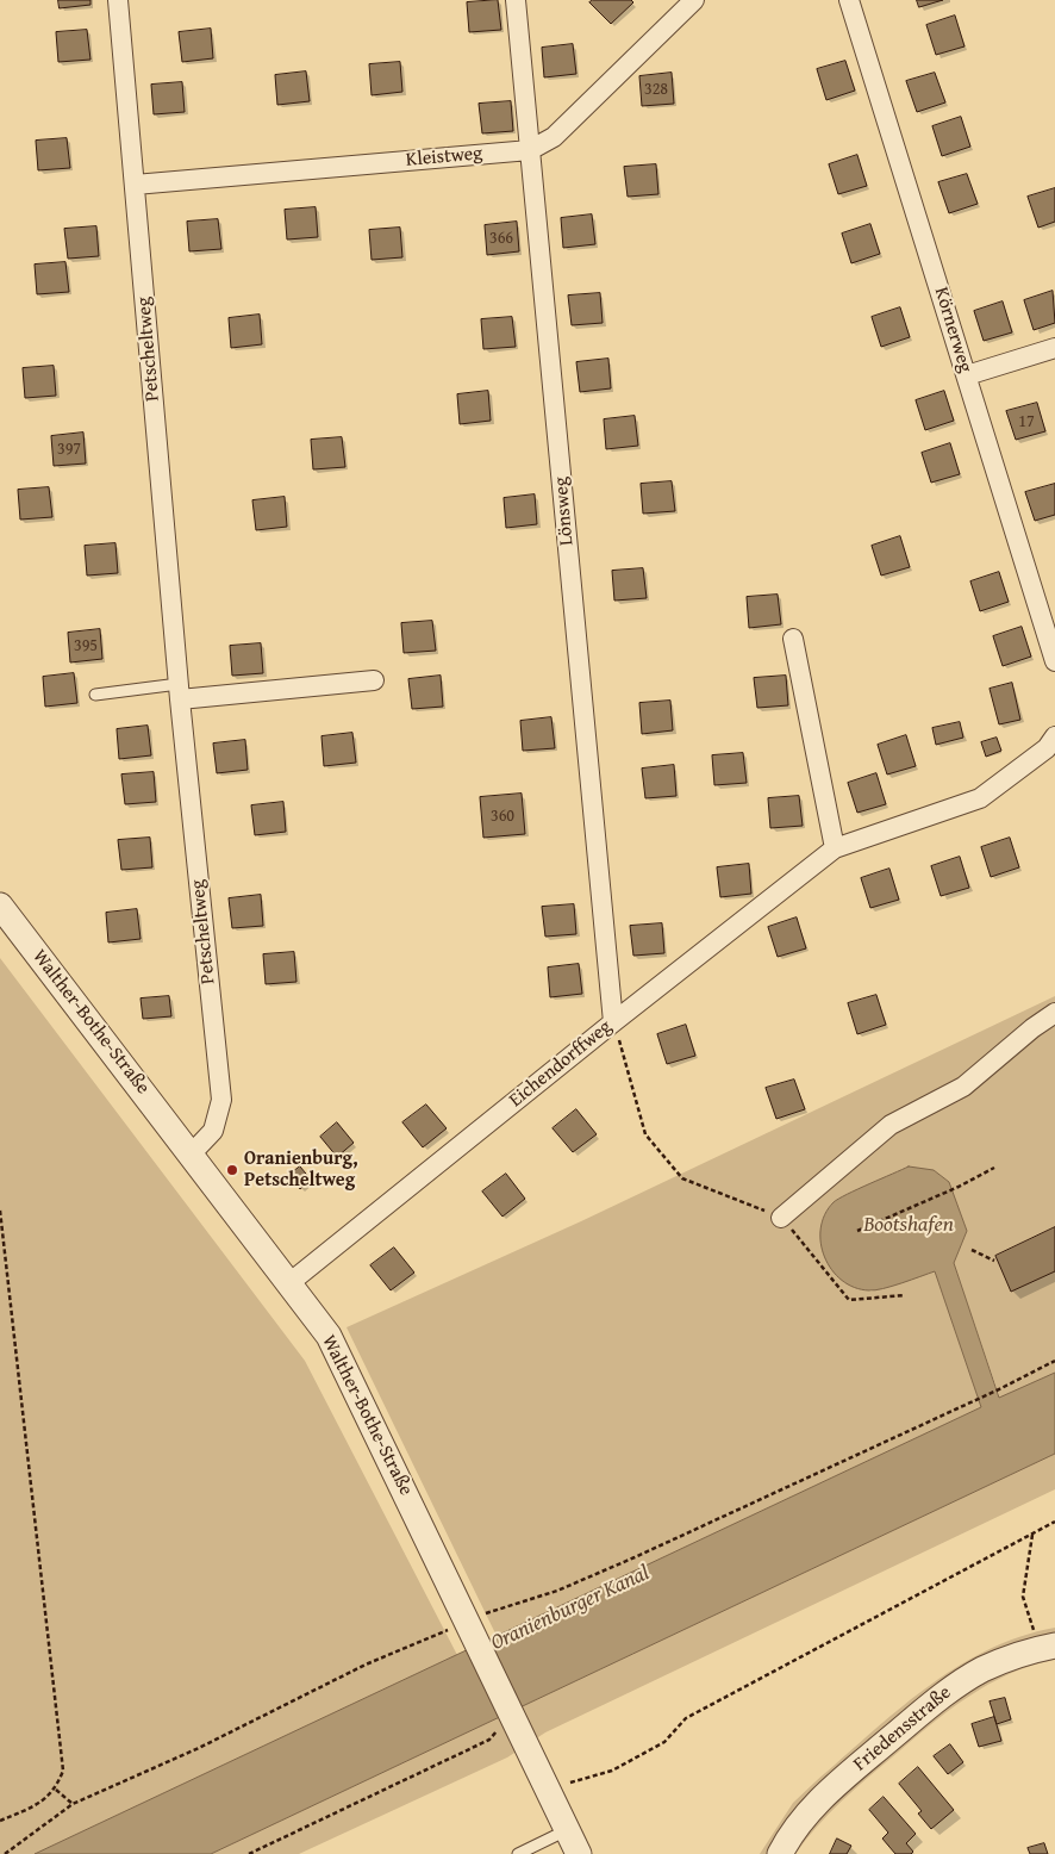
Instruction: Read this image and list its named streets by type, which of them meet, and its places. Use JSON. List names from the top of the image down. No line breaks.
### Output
{"streets":{"street":["Kleistweg","Körnerweg","Petscheltweg","Lönsweg","Walther-Bothe-Straße","Eichendorffweg","Friedensstraße"]},"crossings":[["Kleistweg","Petscheltweg"],["Kleistweg","Lönsweg"],["Petscheltweg","Walther-Bothe-Straße"],["Lönsweg","Eichendorffweg"],["Walther-Bothe-Straße","Eichendorffweg"]],"water":["Bootshafen","Oranienburger Kanal"],"places":["Oranienburg, Petscheltweg"],"house_numbers":["328","366","17","397","395","360"]}
